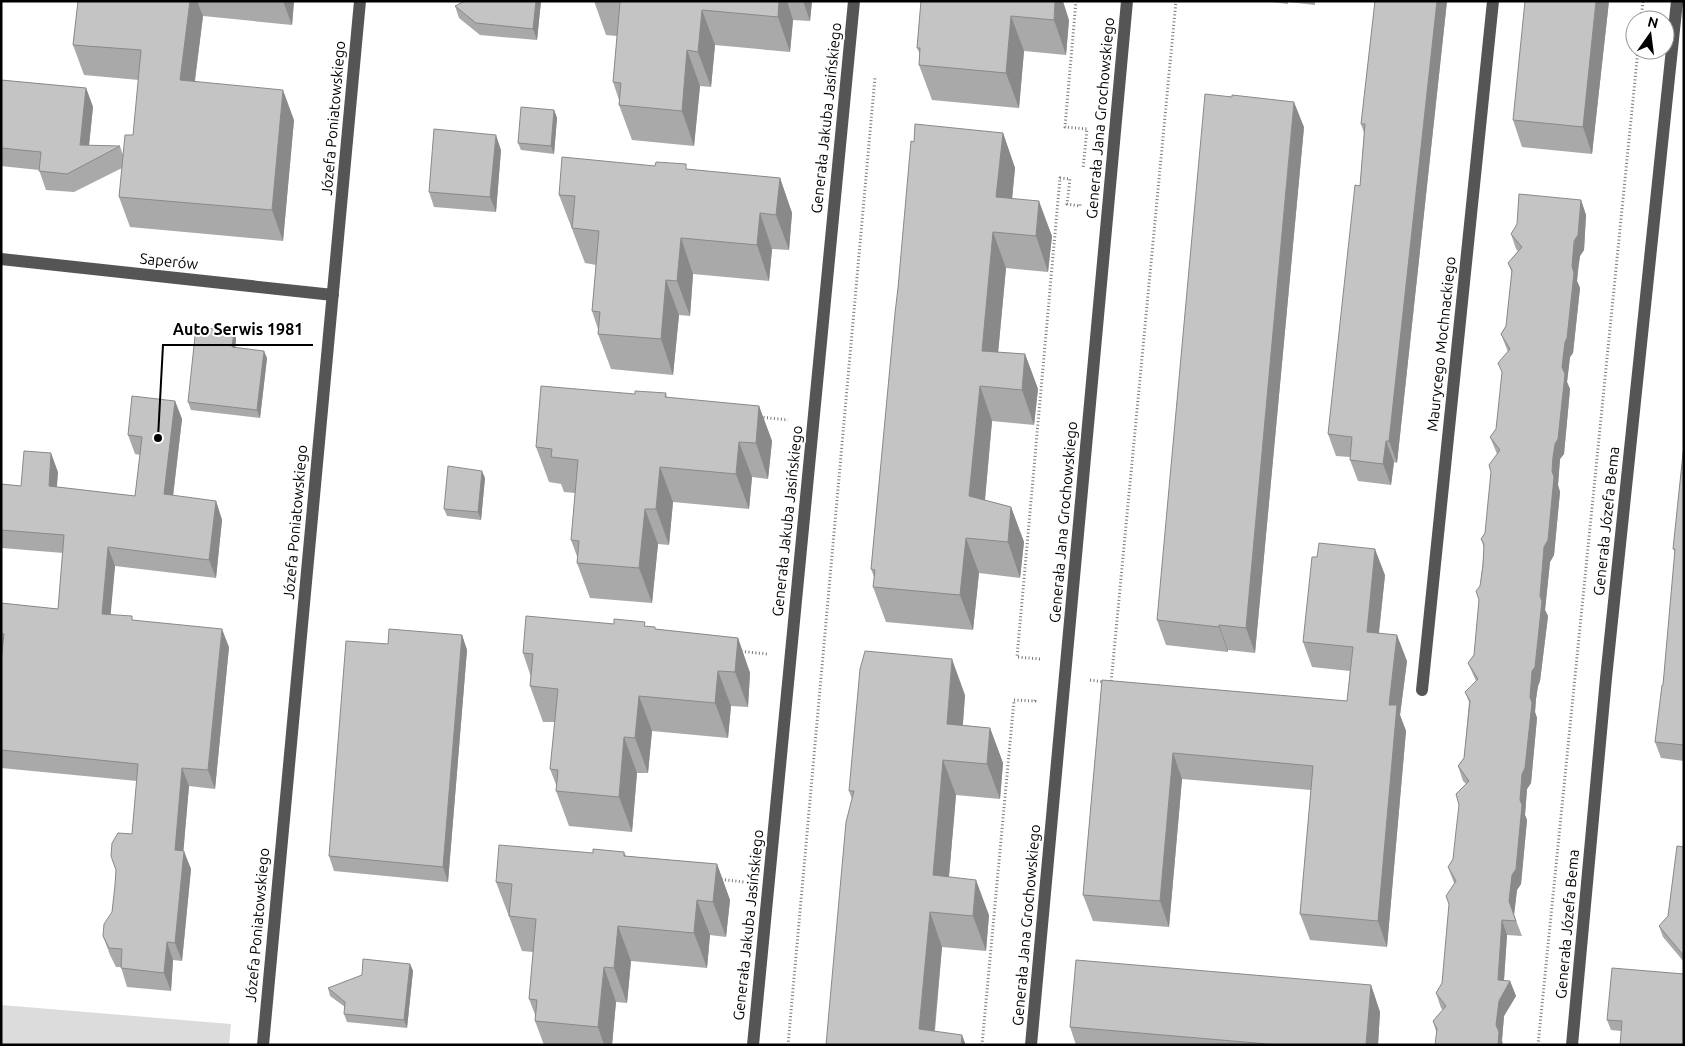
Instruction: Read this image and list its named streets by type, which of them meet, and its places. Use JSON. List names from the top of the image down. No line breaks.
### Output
{"streets":{"street":["Józefa Poniatowskiego","Generała Jakuba Jasińskiego","Generała Jana Grochowskiego","Saperów","Maurycego Mochnackiego","Generała Józefa Bema"]},"crossings":[["Józefa Poniatowskiego","Saperów"]],"places":["Auto Serwis 1981"],"north":"top"}
